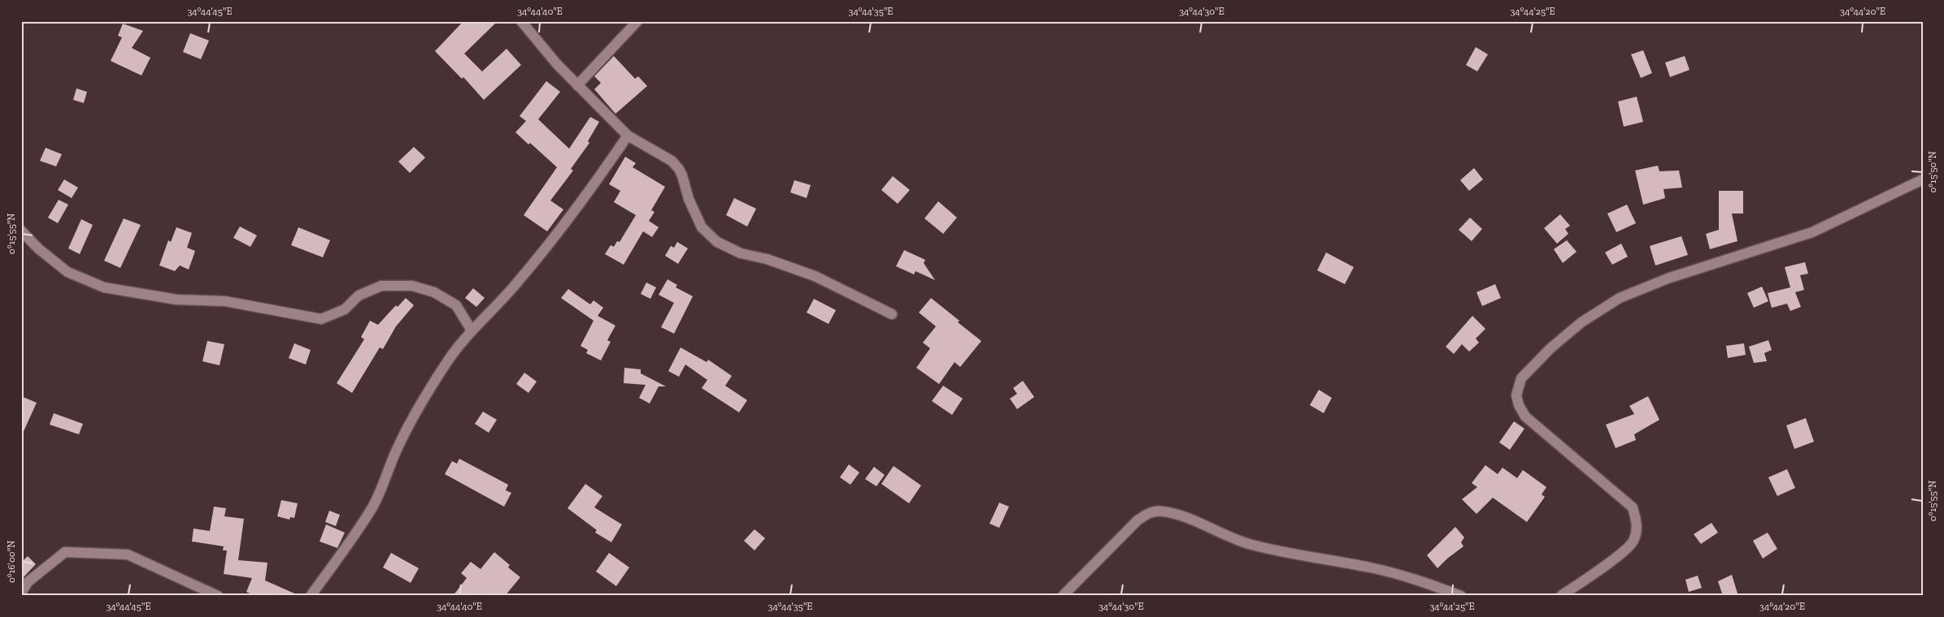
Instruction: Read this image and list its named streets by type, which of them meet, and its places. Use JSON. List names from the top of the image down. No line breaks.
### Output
{"coordinates":["34°44'45\"E","34°44'40\"E","34°44'35\"E","34°44'30\"E","34°44'25\"E","34°44'20\"E","0°15'50\"N","0°15'55\"N","0°16'00\"N"]}
